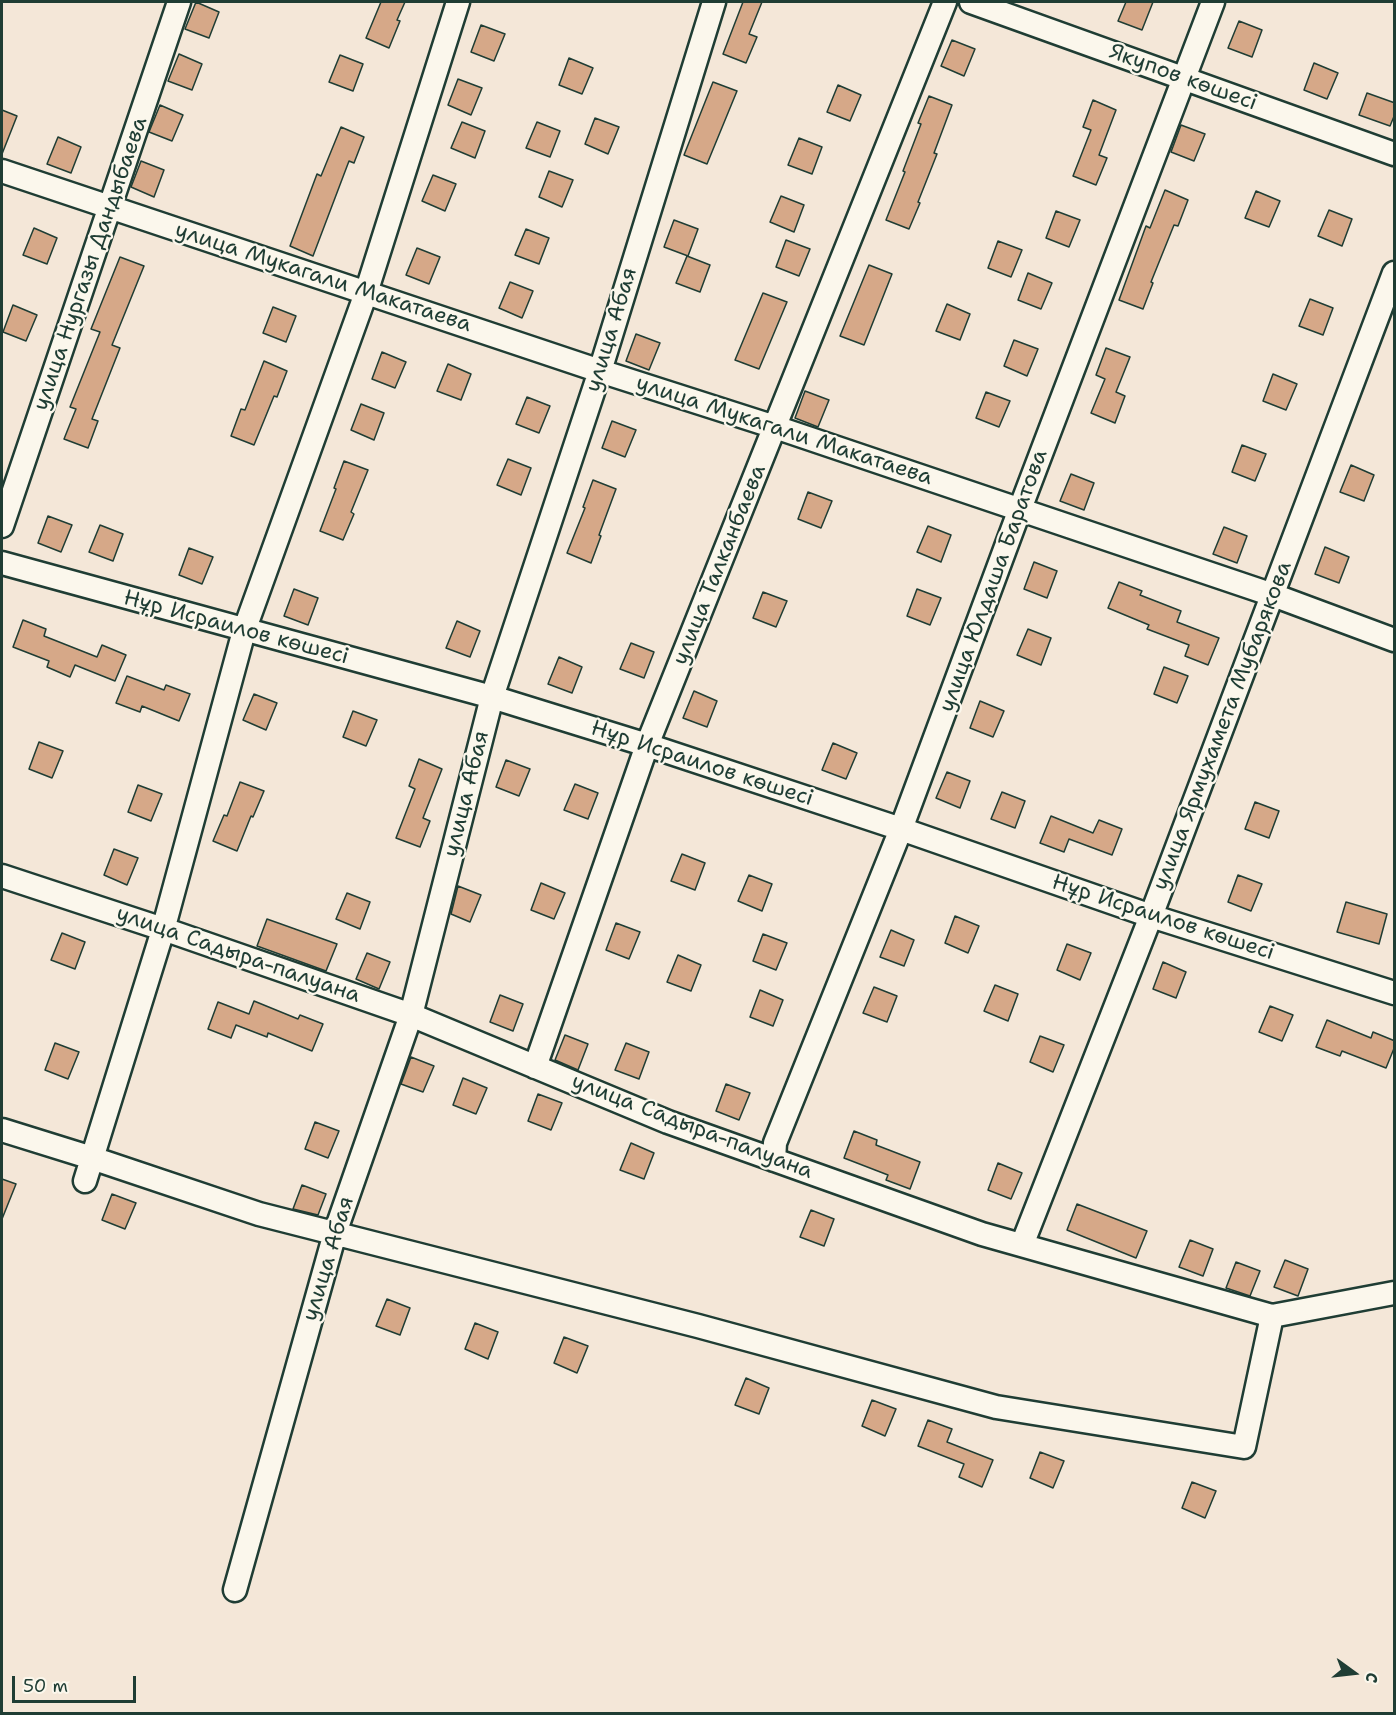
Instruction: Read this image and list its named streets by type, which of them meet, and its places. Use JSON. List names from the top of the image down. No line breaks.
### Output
{"streets":{"street":["Якупов көшесі","улица Нургазы Дандыбаева","улица Мукагали Макатаева","улица Абая","улица Талканбаева","улица Юлдаша Баратова","Нұр Исраилов көшесі","улица Ярмухамета Мубарякова","улица Садыра-палуана"]},"crossings":[["Якупов көшесі","улица Юлдаша Баратова"],["улица Нургазы Дандыбаева","улица Мукагали Макатаева"],["улица Мукагали Макатаева","улица Абая"],["улица Мукагали Макатаева","улица Талканбаева"],["улица Мукагали Макатаева","улица Юлдаша Баратова"],["улица Мукагали Макатаева","улица Ярмухамета Мубарякова"],["улица Абая","Нұр Исраилов көшесі"],["улица Абая","улица Садыра-палуана"],["улица Талканбаева","Нұр Исраилов көшесі"],["улица Талканбаева","улица Садыра-палуана"],["улица Юлдаша Баратова","Нұр Исраилов көшесі"],["улица Юлдаша Баратова","улица Садыра-палуана"],["Нұр Исраилов көшесі","улица Ярмухамета Мубарякова"],["улица Ярмухамета Мубарякова","улица Садыра-палуана"]],"scale_bar":"50 m","north":"right"}
